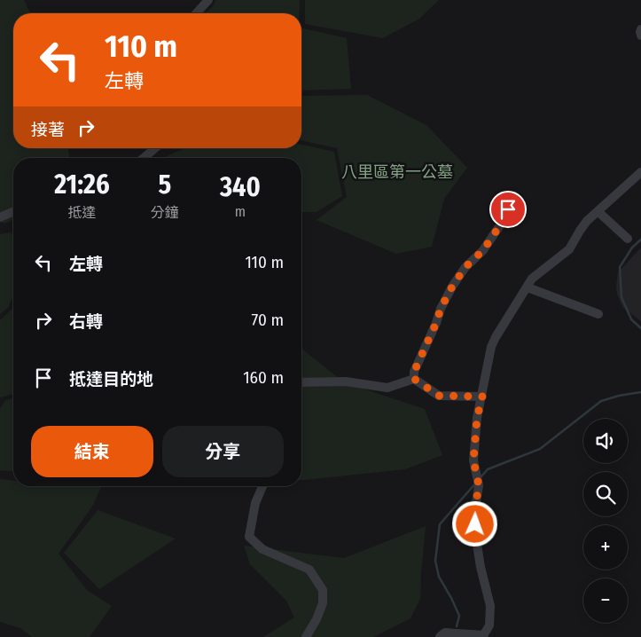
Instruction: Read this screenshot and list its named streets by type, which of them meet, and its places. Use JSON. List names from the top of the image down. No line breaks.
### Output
{"parks":["八里區第一公墓"],"page":{"turn":["110 m","左轉"],"then":"接著","eta":["21:26","抵達","5","分鐘","340","m"],"list":[{"name":"左轉","value":"110 m"},{"name":"右轉","value":"70 m"},{"name":"抵達目的地","value":"160 m"}],"buttons":["結束","分享"],"map_buttons":["+","−"]}}
